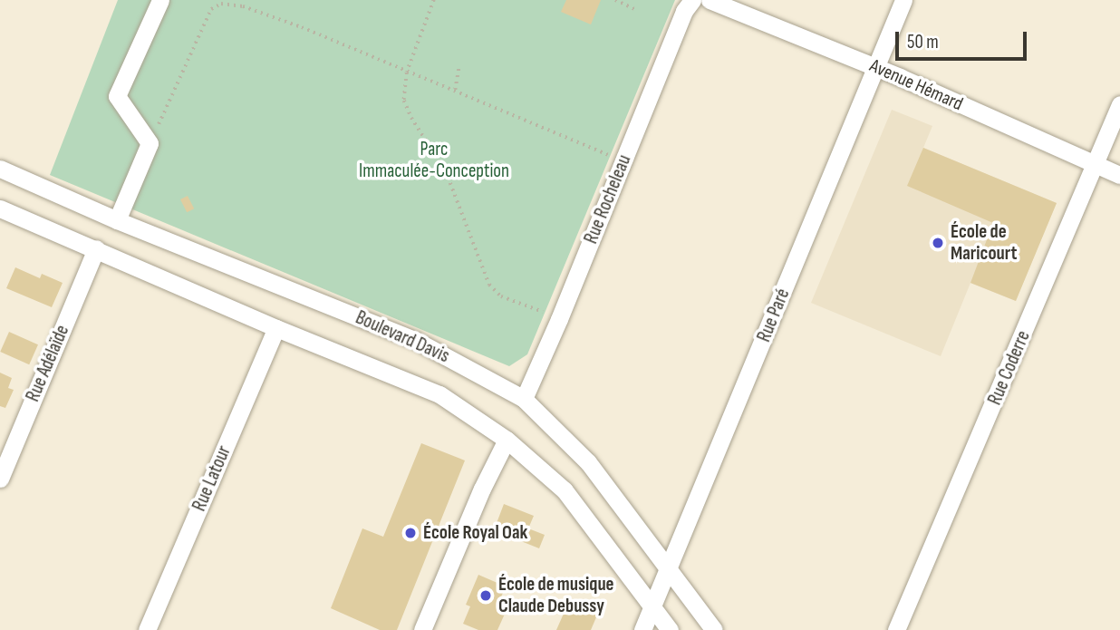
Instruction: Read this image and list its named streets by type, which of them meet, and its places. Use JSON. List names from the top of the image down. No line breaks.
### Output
{"streets":{"street":["Avenue Hémard","Rue Rocheleau","Rue Paré","Boulevard Davis","Rue Adélaïde","Rue Coderre","Rue Latour"]},"crossings":[["Avenue Hémard","Rue Paré"],["Avenue Hémard","Rue Coderre"],["Rue Rocheleau","Boulevard Davis"],["Rue Paré","Boulevard Davis"],["Boulevard Davis","Rue Adélaïde"],["Boulevard Davis","Rue Latour"]],"parks":["Parc Immaculée-Conception"],"places":["École de Maricourt","École Royal Oak","École de musique Claude Debussy"],"scale_bar":"50 m"}
